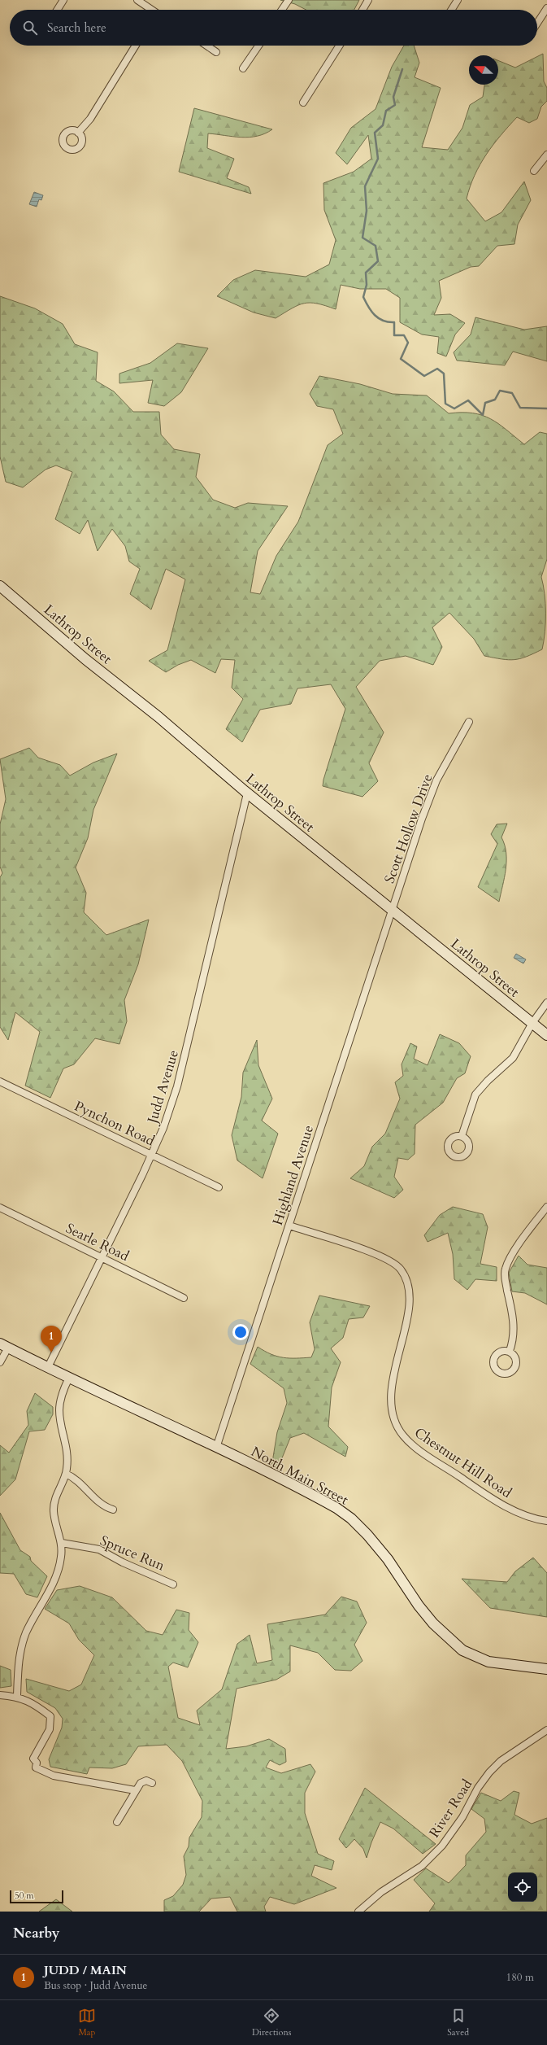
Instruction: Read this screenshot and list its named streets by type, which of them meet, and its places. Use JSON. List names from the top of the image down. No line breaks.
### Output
{"streets":{"street":["Lathrop Street","Scott Hollow Drive","Judd Avenue","Pynchon Road","Highland Avenue","Searle Road","Chestnut Hill Road","North Main Street","Spruce Run","River Road"]},"crossings":[["Lathrop Street","Scott Hollow Drive"],["Lathrop Street","Judd Avenue"],["Lathrop Street","Highland Avenue"],["Scott Hollow Drive","Highland Avenue"],["Judd Avenue","Pynchon Road"],["Judd Avenue","Searle Road"],["Judd Avenue","North Main Street"],["Highland Avenue","Chestnut Hill Road"],["Highland Avenue","North Main Street"]],"scale_bar":"50 m","north":"left","page":{"search":"Search here","pins":"1","scale":"50 m","heading":"Nearby","list":[{"mark":"1","name":"JUDD / MAIN","note":"Bus stop · Judd Avenue","value":"180 m"}],"nav":["Map","Directions","Saved"]}}
